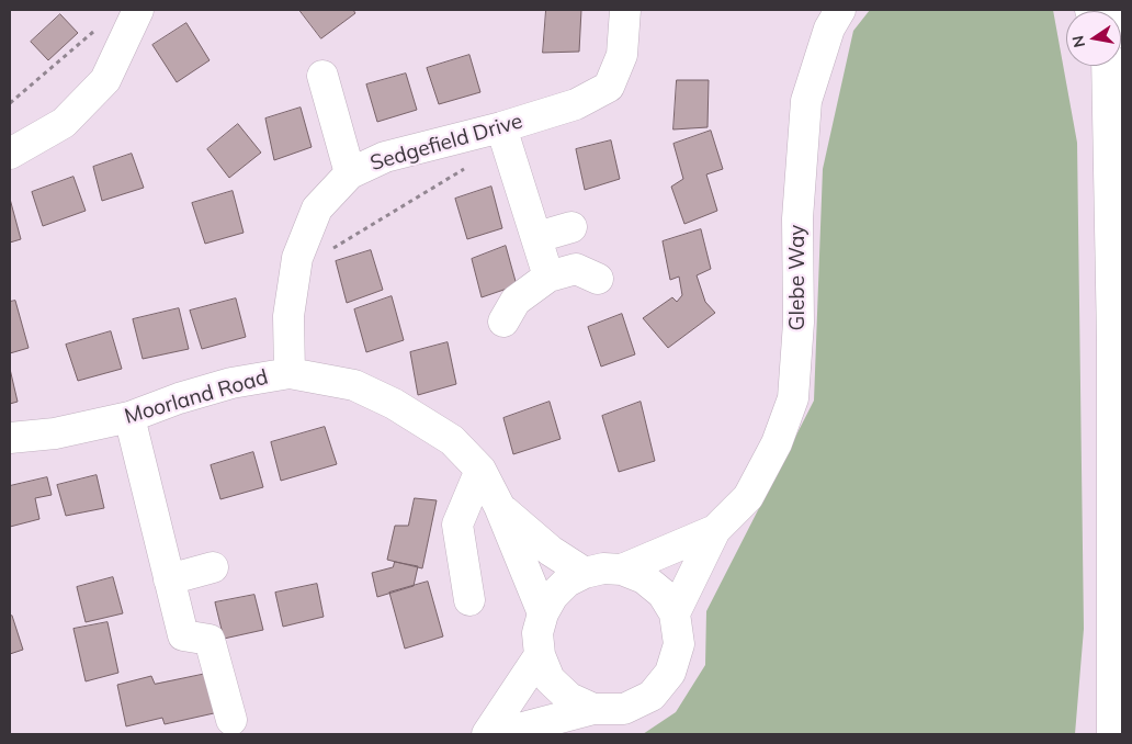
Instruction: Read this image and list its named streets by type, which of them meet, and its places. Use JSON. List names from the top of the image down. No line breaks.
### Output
{"streets":{"street":["Sedgefield Drive","Glebe Way","Moorland Road"]},"crossings":[["Sedgefield Drive","Moorland Road"],["Glebe Way","Moorland Road"]],"north":"left"}
